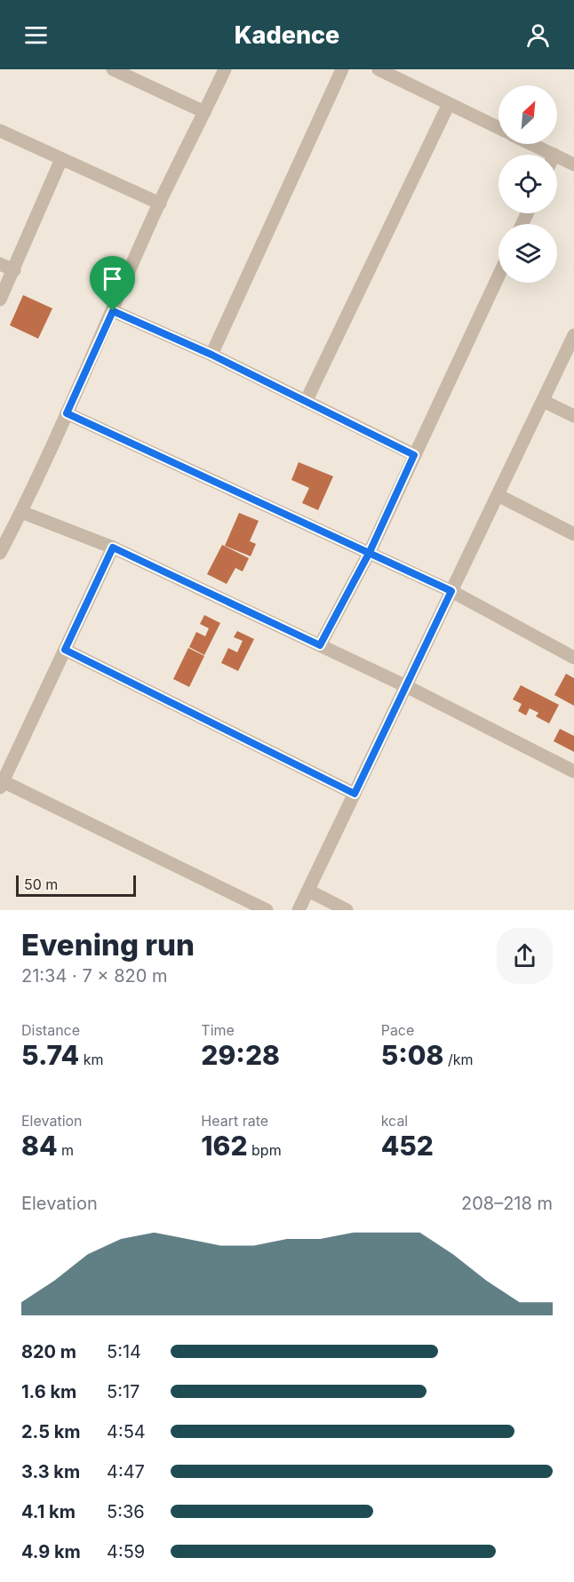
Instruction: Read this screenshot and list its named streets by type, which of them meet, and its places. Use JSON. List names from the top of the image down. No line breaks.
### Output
{"scale_bar":"50 m","north":"top right","page":{"header":"Kadence","scale":"50 m","heading":["Evening run","21:34 · 7 × 820 m"],"stats":[["Distance","5.74 km"],["Time","29:28"],["Pace","5:08 /km"],["Elevation","84 m"],["Heart rate","162 bpm"],["kcal","452"]],"chart":["Elevation","208–218 m"],"list":[{"name":"820 m","note":"5:14"},{"name":"1.6 km","note":"5:17"},{"name":"2.5 km","note":"4:54"},{"name":"3.3 km","note":"4:47"},{"name":"4.1 km","note":"5:36"},{"name":"4.9 km","note":"4:59"}]}}
